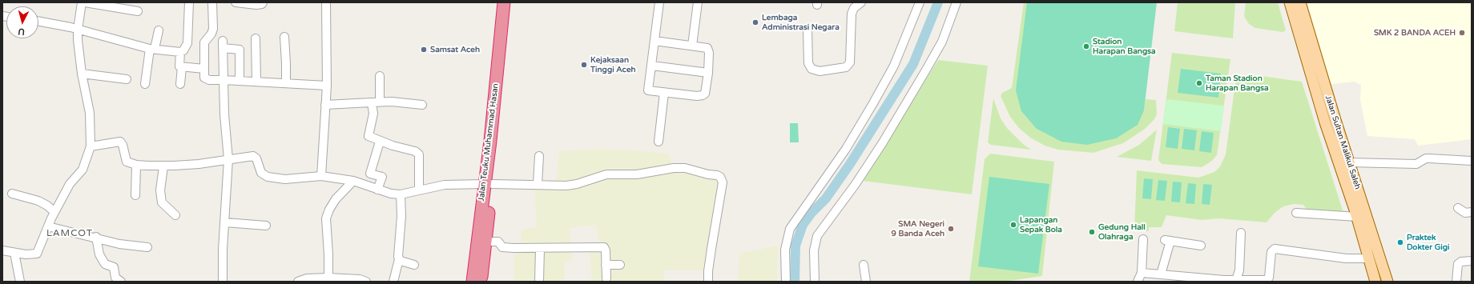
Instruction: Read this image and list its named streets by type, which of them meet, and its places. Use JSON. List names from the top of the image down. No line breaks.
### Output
{"streets":{"highway":["Jalan Teuku Muhammad Hasan"],"main road":["Jalan Sultan Malikul Saleh"]},"districts":["LAMCOT"],"places":["Lembaga Administrasi Negara","SMK 2 BANDA ACEH","Stadion Harapan Bangsa","Samsat Aceh","Kejaksaan Tinggi Aceh","Taman Stadion Harapan Bangsa","Lapangan Sepak Bola","SMA Negeri 9 Banda Aceh","Gedung Hall Olahraga","Praktek Dokter Gigi"],"north":"bottom"}
